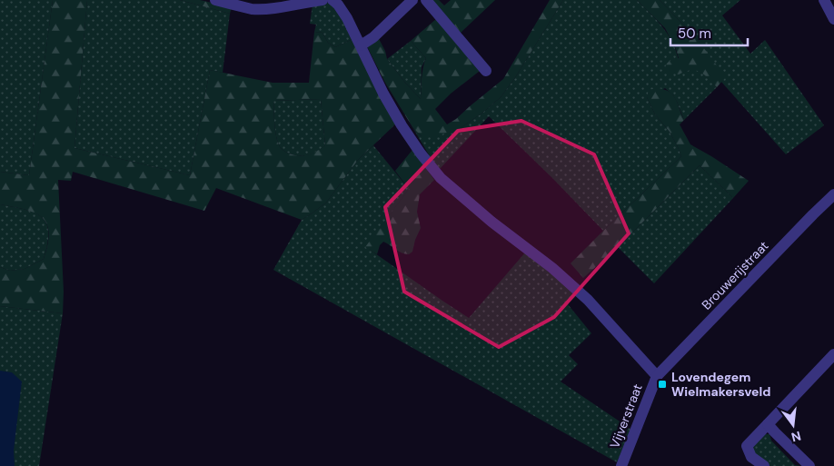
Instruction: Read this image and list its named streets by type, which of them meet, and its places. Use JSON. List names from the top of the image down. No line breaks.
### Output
{"streets":{"street":["Brouwerijstraat","Vijverstraat"]},"crossings":[["Brouwerijstraat","Vijverstraat"]],"places":{"transit":["Lovendegem Wielmakersveld"]},"scale_bar":"50 m","north":"bottom"}
